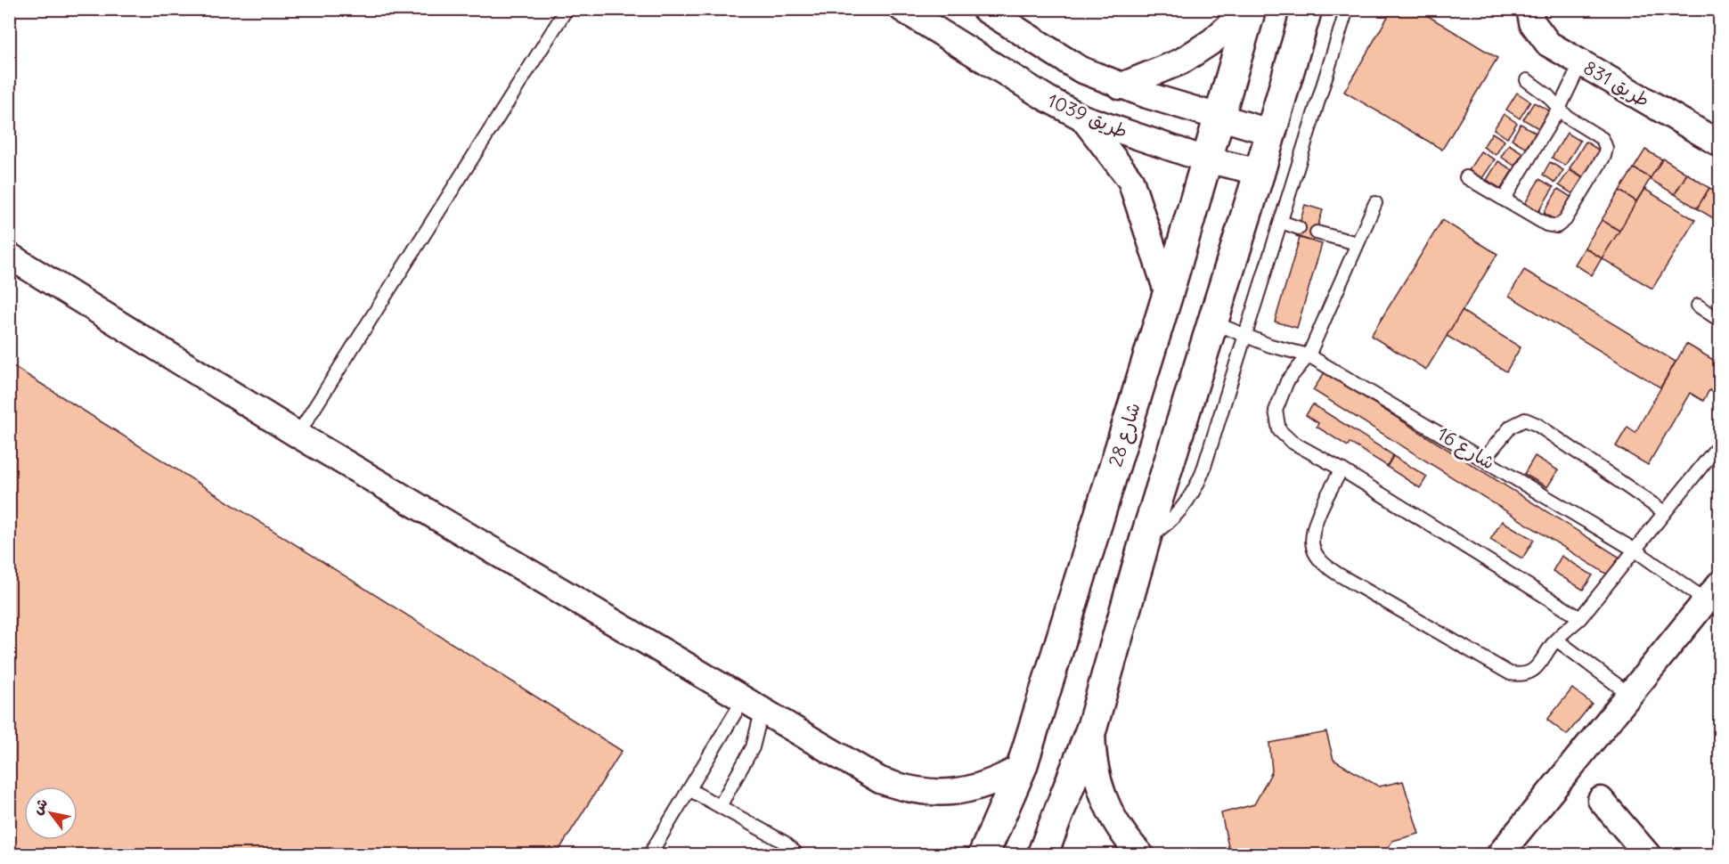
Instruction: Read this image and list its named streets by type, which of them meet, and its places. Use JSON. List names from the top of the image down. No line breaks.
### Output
{"streets":{"main road":["شارع 28"],"street":["طريق 831","طريق 1039","شارع 16"]},"crossings":[["طريق 1039","شارع 28"]],"north":"top left"}
